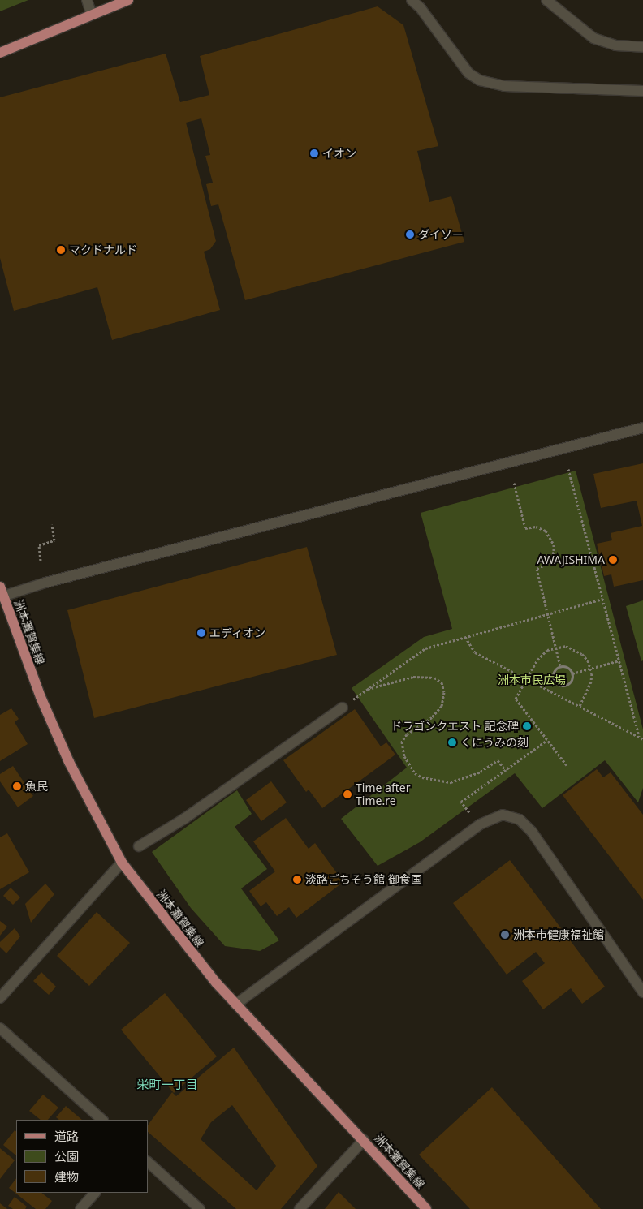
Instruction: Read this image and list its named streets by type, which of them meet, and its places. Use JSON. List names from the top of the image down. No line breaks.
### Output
{"streets":{"main road":["洲本灘賀集線"]},"districts":["栄町一丁目"],"parks":["洲本市民広場"],"places":["イオン","ダイソー","マクドナルド","AWAJISHIMA","エディオン","ドラゴンクエスト 記念碑","くにうみの刻","魚民","Time after Time.re","淡路ごちそう館 御食国","洲本市健康福祉館"],"legend":["道路","公園","建物"]}
